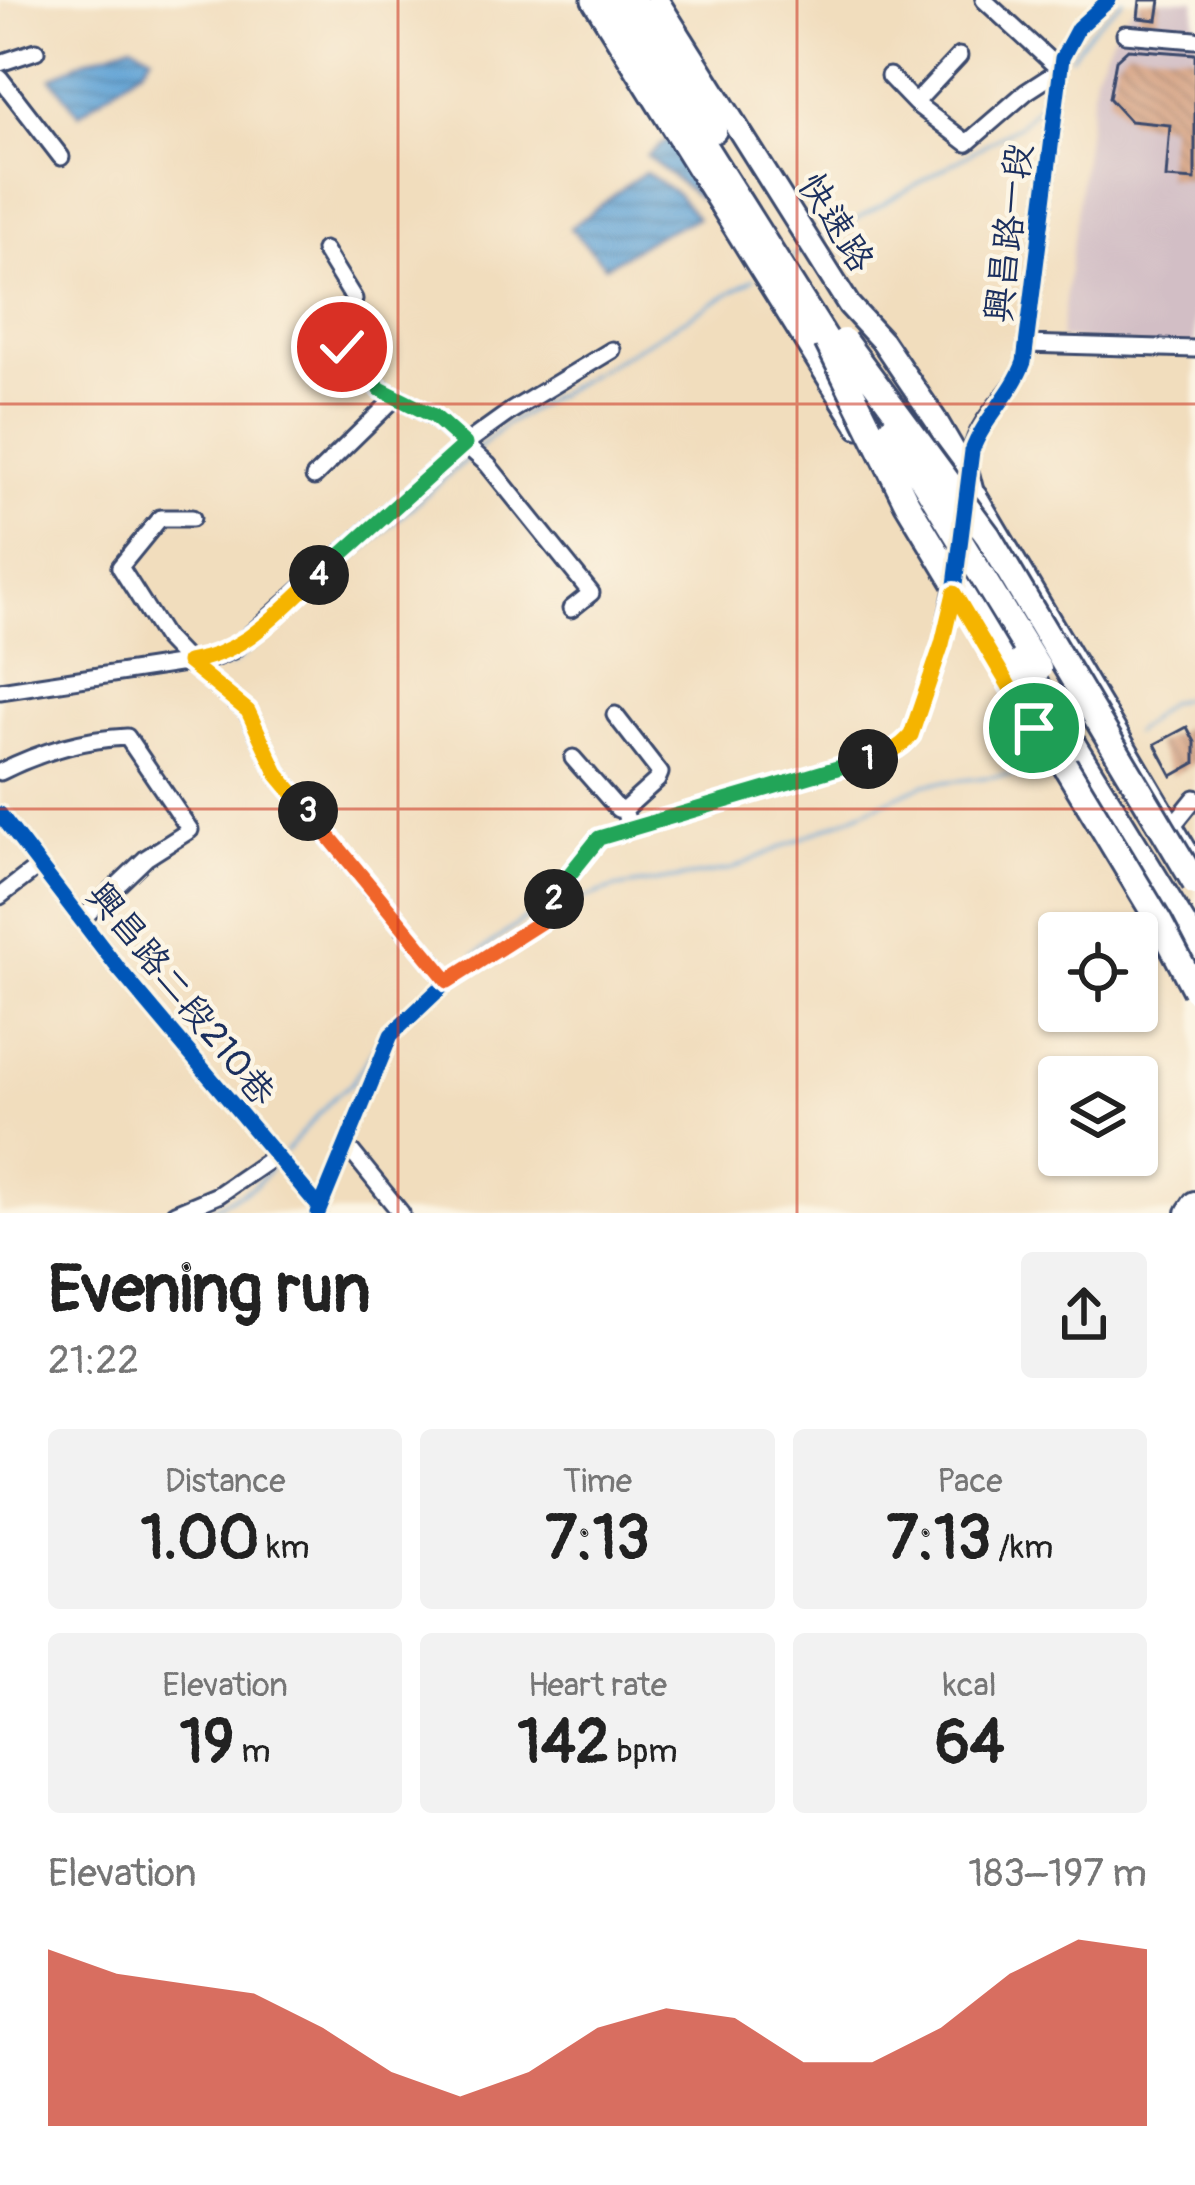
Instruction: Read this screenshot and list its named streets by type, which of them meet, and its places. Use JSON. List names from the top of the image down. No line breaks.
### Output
{"streets":{"main road":["快速路"],"street":["興昌路一段","興昌路二段210巷"]},"crossings":[["快速路","興昌路一段"]],"page":{"pins":["4","1","3","2"],"heading":["Evening run","21:22"],"stats":[["Distance","1.00 km"],["Time","7:13"],["Pace","7:13 /km"],["Elevation","19 m"],["Heart rate","142 bpm"],["kcal","64"]],"chart":["Elevation","183–197 m"]}}
